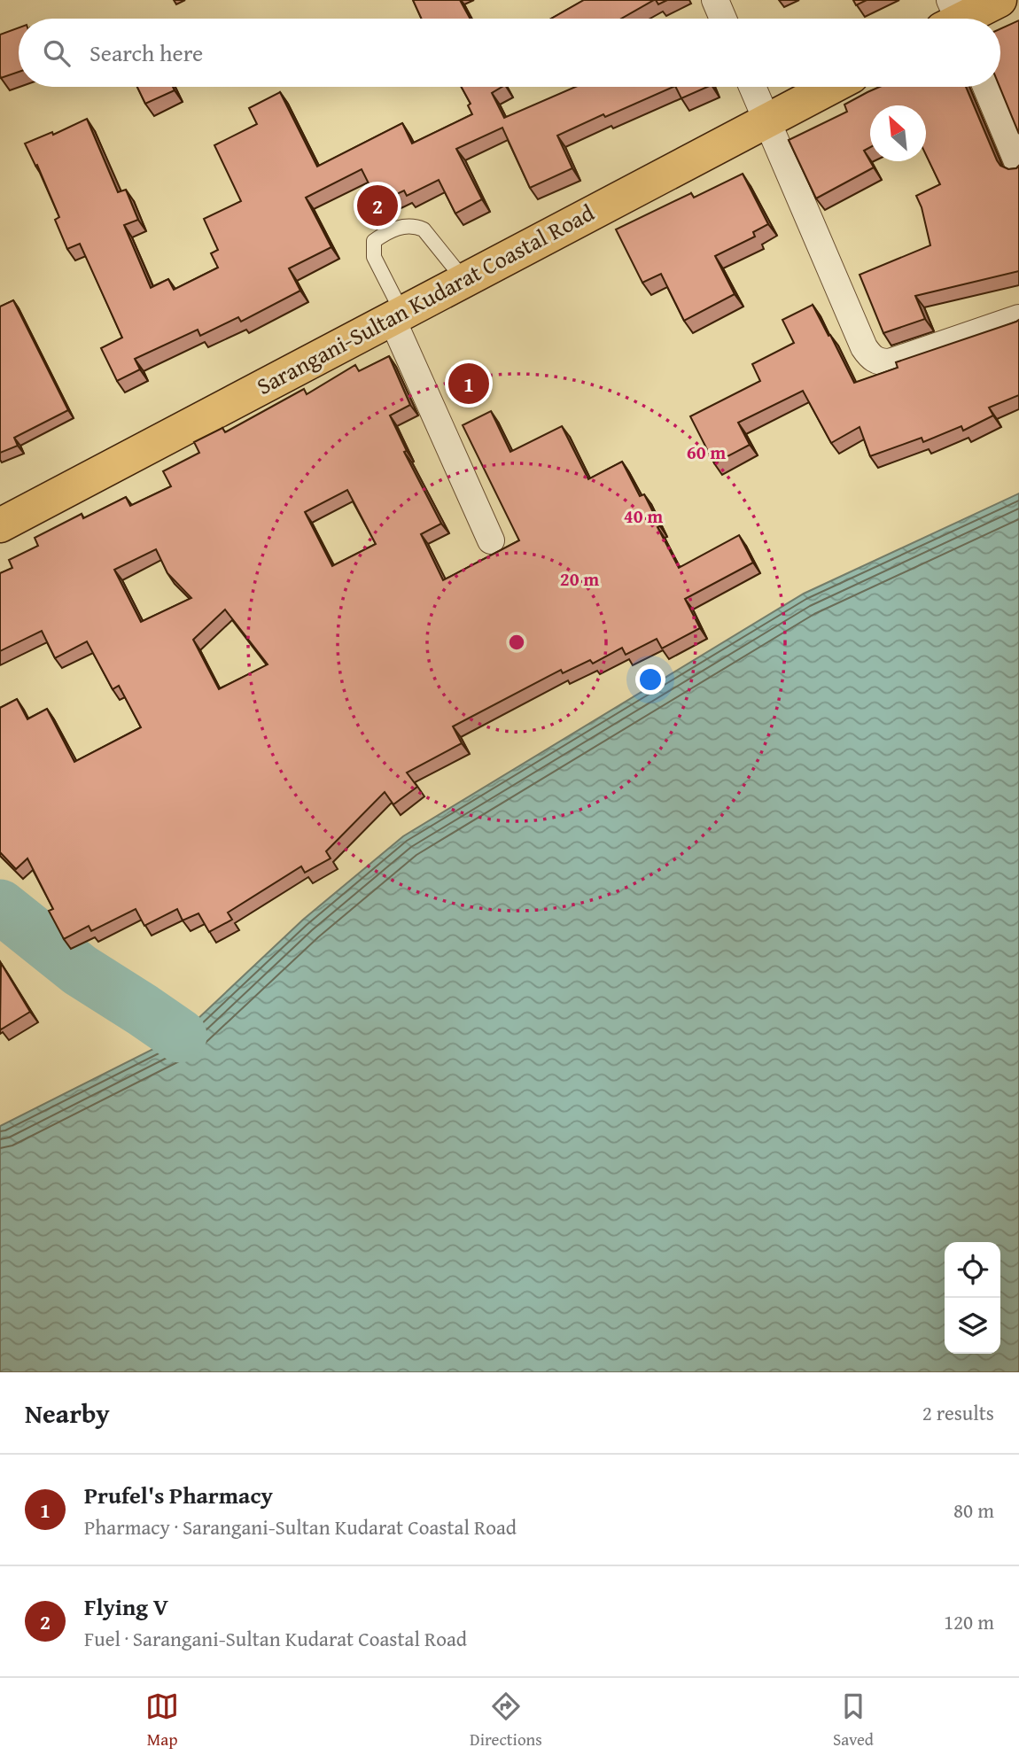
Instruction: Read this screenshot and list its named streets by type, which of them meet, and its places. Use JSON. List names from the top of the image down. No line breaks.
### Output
{"streets":{"main road":["Sarangani-Sultan Kudarat Coastal Road"]},"north":"top left","page":{"search":"Search here","pins":["2","1"],"heading":["Nearby","2 results"],"list":[{"mark":"1","name":"Prufel's Pharmacy","note":"Pharmacy · Sarangani-Sultan Kudarat Coastal Road","value":"80 m"},{"mark":"2","name":"Flying V","note":"Fuel · Sarangani-Sultan Kudarat Coastal Road","value":"120 m"}],"nav":["Map","Directions","Saved"]},"rings":["60 m","40 m","20 m"]}
